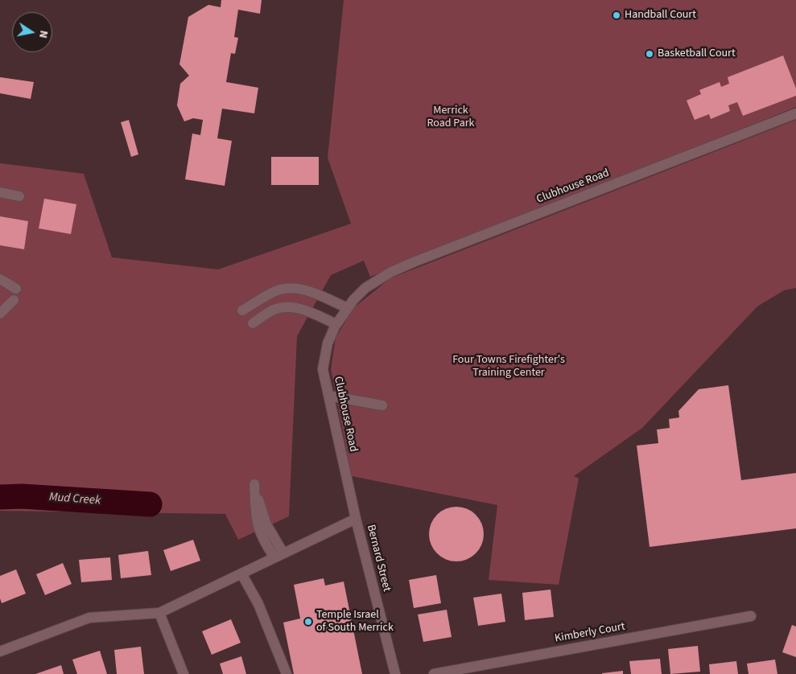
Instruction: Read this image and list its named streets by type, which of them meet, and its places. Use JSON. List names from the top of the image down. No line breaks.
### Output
{"streets":{"street":["Clubhouse Road","Bernard Street","Kimberly Court"]},"crossings":[["Clubhouse Road","Bernard Street"]],"water":["Mud Creek"],"parks":["Merrick Road Park","Four Towns Firefighter's Training Center"],"places":["Handball Court","Basketball Court","Temple Israel of South Merrick"],"north":"right"}
